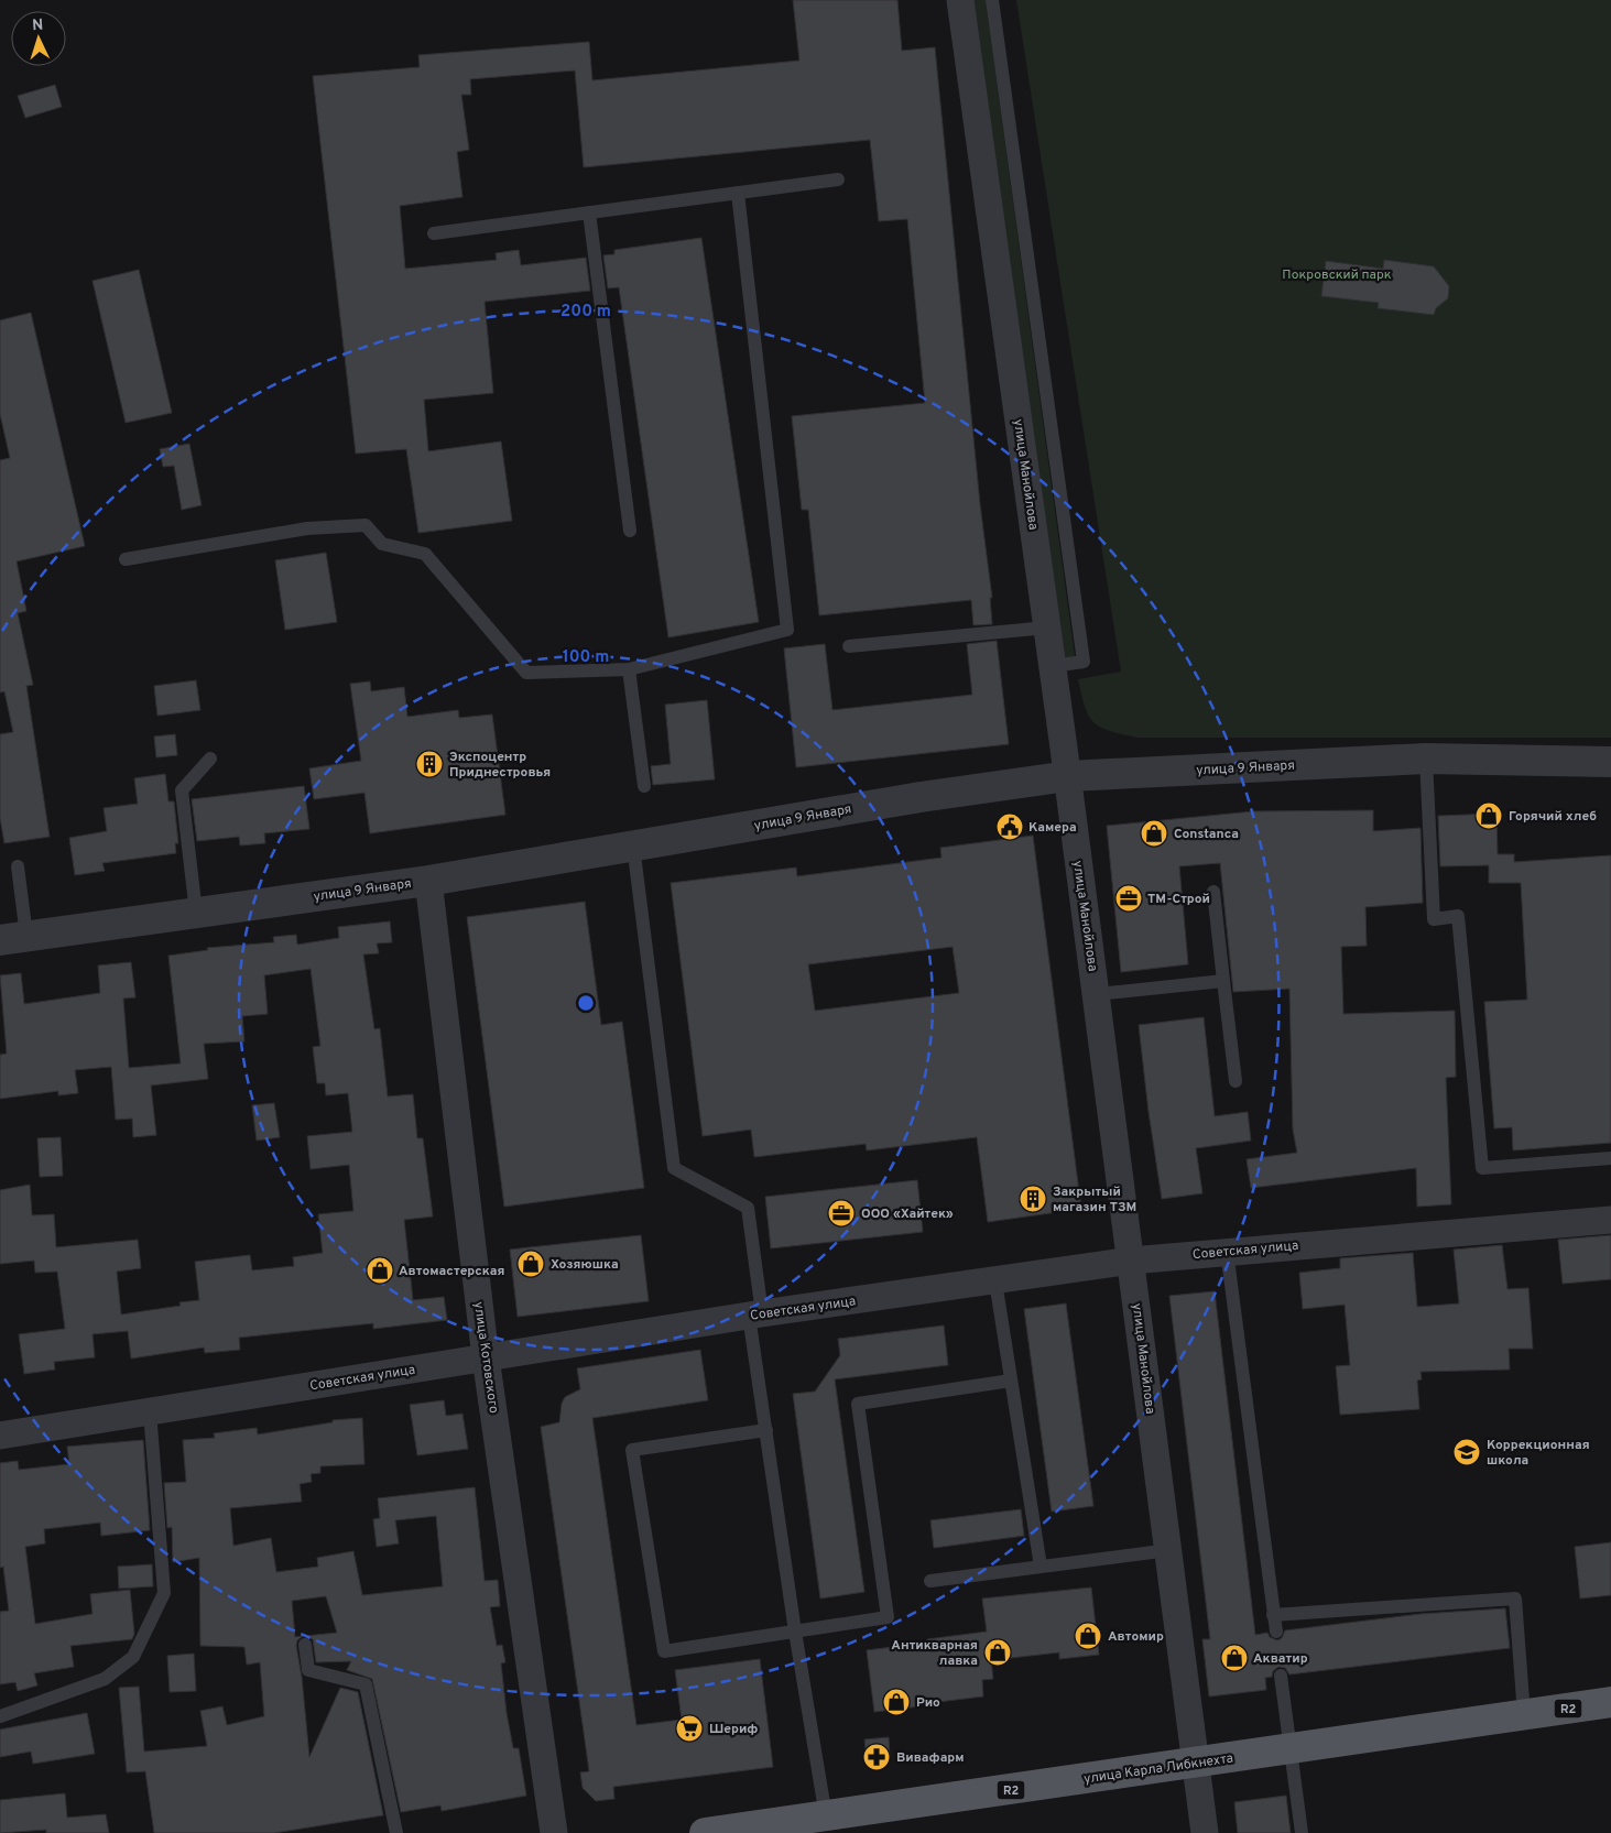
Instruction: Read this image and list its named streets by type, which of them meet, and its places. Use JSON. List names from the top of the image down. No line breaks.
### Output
{"streets":{"main road":["R2","улица Карла Либкнехта"],"street":["улица Манойлова","улица 9 Января","Советская улица","улица Котовского"]},"crossings":[["улица Манойлова","улица 9 Января"],["улица Манойлова","Советская улица"],["улица Манойлова","улица Карла Либкнехта"],["улица 9 Января","улица Котовского"],["Советская улица","улица Котовского"]],"parks":["Покровский парк"],"places":{"building":["Экспоцентр Приднестровья","Закрытый магазин ТЗМ"],"shop":["Горячий хлеб","Constanca","Хозяюшка","Автомастерская","Автомир","Антикварная лавка","Акватир","Рио"],"public building":["Камера"],"office":["ТМ-Строй","ООО «Хайтек»"],"school or university":["Коррекционная школа"],"supermarket":["Шериф"],"pharmacy":["Вивафарм"]},"north":"top","rings":["200 m","100 m"]}
